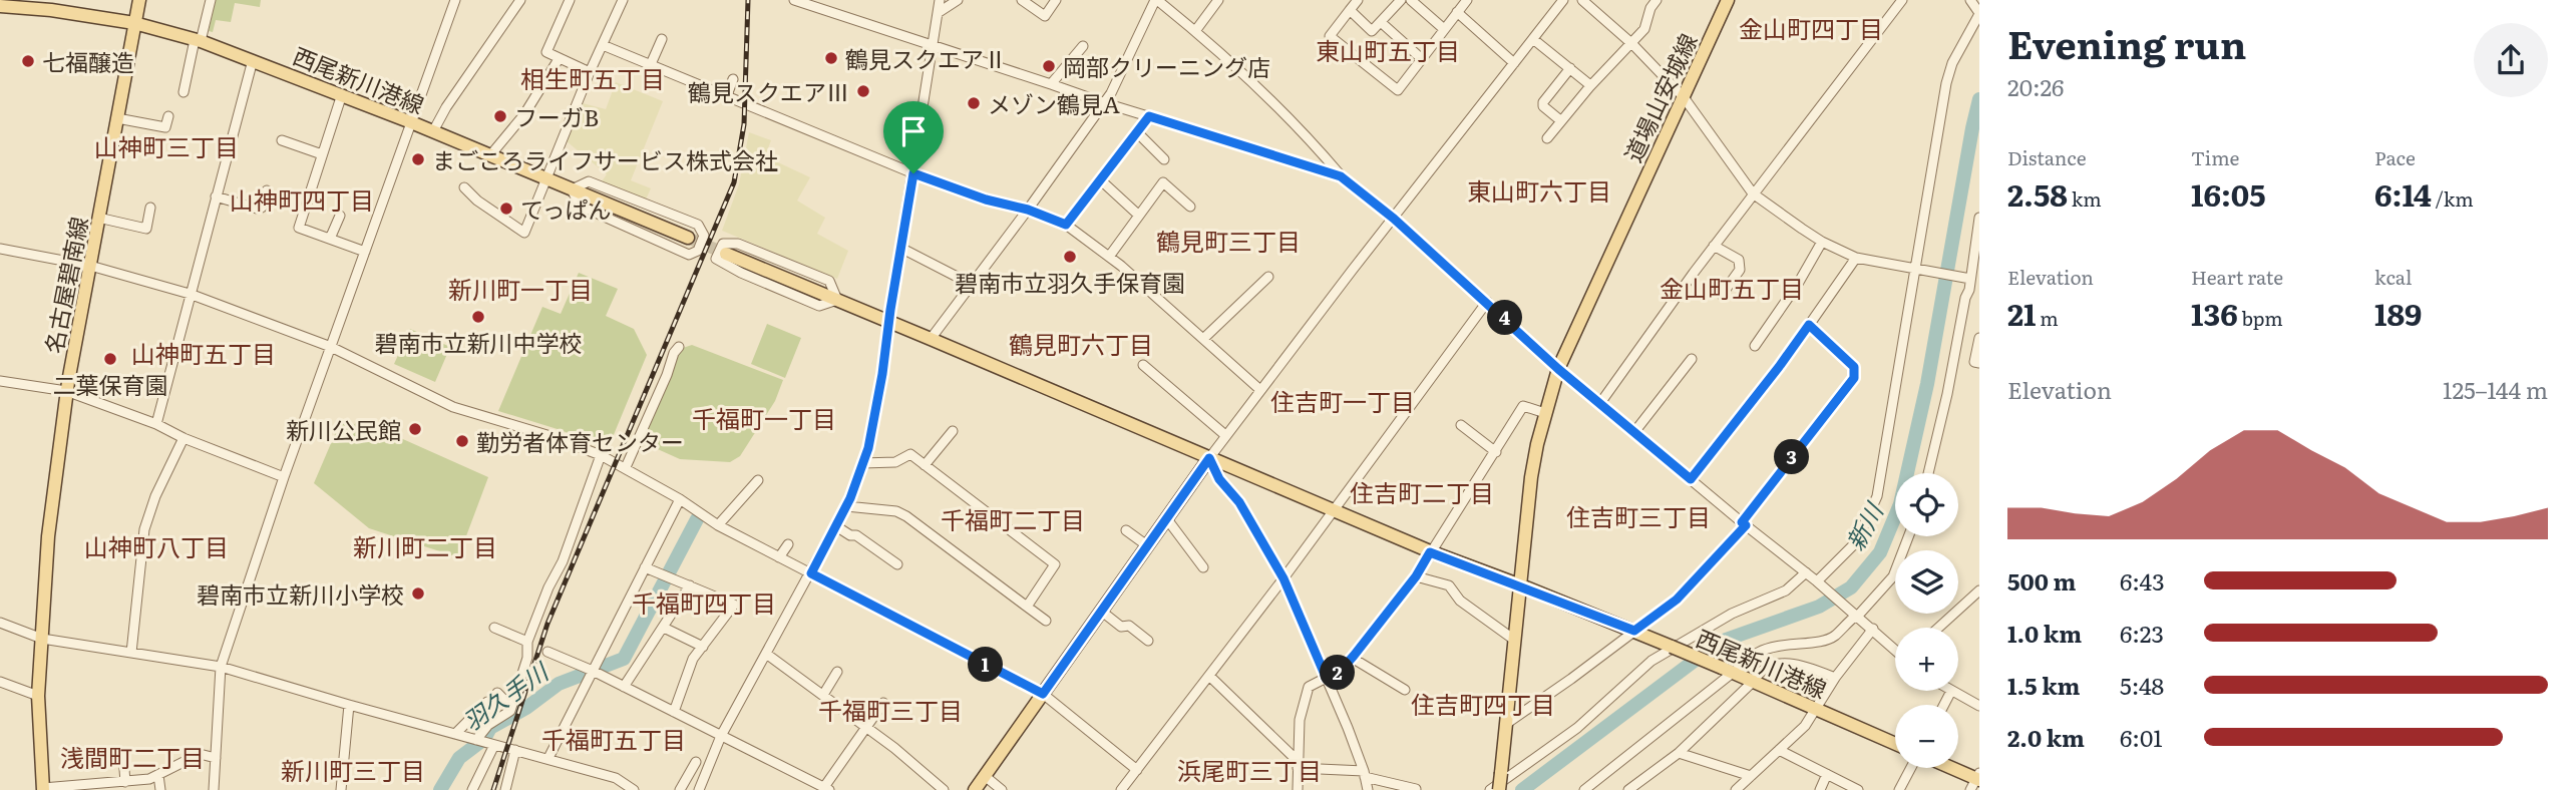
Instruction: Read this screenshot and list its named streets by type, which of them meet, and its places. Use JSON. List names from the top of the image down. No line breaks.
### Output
{"streets":{"main road":["西尾新川港線","道場山安城線","名古屋碧南線"]},"crossings":[["西尾新川港線","道場山安城線"],["西尾新川港線","名古屋碧南線"]],"districts":["金山町四丁目","東山町五丁目","相生町五丁目","山神町三丁目","東山町六丁目","山神町四丁目","鶴見町三丁目","金山町五丁目","新川町一丁目","鶴見町六丁目","山神町五丁目","住吉町一丁目","千福町一丁目","住吉町二丁目","住吉町三丁目","千福町二丁目","山神町八丁目","新川町二丁目","千福町四丁目","住吉町四丁目","千福町三丁目","千福町五丁目","浅間町二丁目","新川町三丁目","浜尾町三丁目"],"water":["新川","羽久手川"],"places":["鶴見スクエアⅡ","七福醸造","岡部クリーニング店","鶴見スクエアⅢ","メゾン鶴見A","フーガB","まごころライフサービス株式会社","てっぱん","碧南市立羽久手保育園","碧南市立新川中学校","二葉保育園","新川公民館","勤労者体育センター","碧南市立新川小学校"],"page":{"heading":["Evening run","20:26"],"stats":[["Distance","2.58 km"],["Time","16:05"],["Pace","6:14 /km"],["Elevation","21 m"],["Heart rate","136 bpm"],["kcal","189"]],"pins":["4","3","1","2"],"chart":["Elevation","125–144 m"],"map_buttons":["+","−"],"list":[{"name":"500 m","note":"6:43"},{"name":"1.0 km","note":"6:23"},{"name":"1.5 km","note":"5:48"},{"name":"2.0 km","note":"6:01"}]}}
